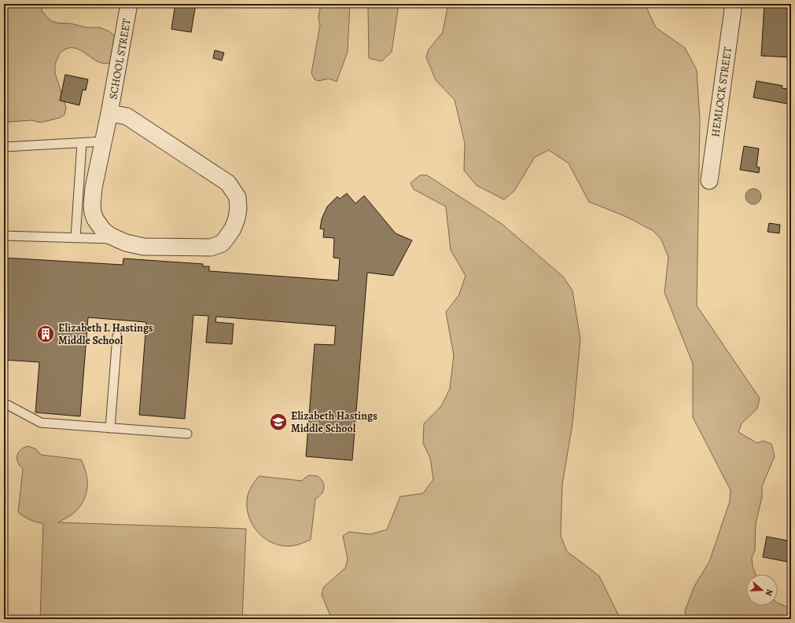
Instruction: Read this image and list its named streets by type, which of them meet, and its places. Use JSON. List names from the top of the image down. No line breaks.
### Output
{"streets":{"street":["SCHOOL STREET","HEMLOCK STREET"]},"places":{"building":["Elizabeth I. Hastings Middle School"],"school or university":["Elizabeth Hastings Middle School"]},"north":"right"}
